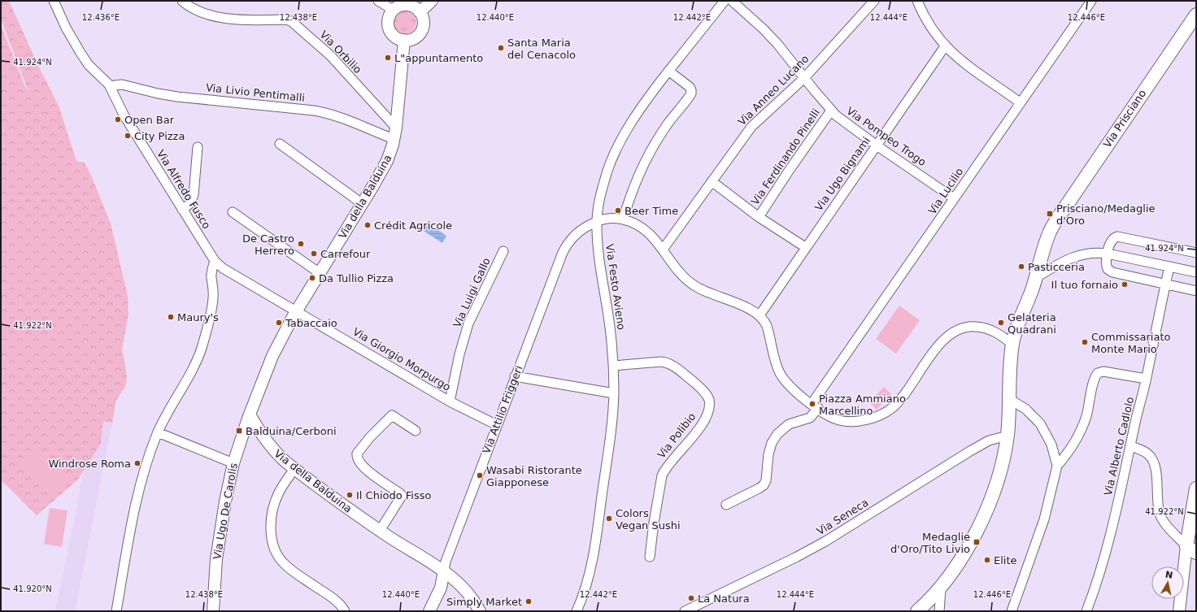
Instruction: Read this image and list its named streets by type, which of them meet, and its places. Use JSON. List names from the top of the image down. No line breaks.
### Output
{"streets":{"main road":["Via Prisciano"],"street":["Via Orbilio","Via Anneo Lucano","Via Livio Pentimalli","Via Pompeo Trogo","Via Ferdinando Pinelli","Via Ugo Bignami","Via Alfredo Fusco","Via Lucilio","Via della Balduina","Via Festo Avieno","Via Luigi Gallo","Via Giorgio Morpurgo","Via Attilio Friggeri","Via Polibio","Via Alberto Cadlolo","Via Ugo De Carolis","Via Seneca"]},"crossings":[["Via Orbilio","Via della Balduina"],["Via Anneo Lucano","Via Pompeo Trogo"],["Via Livio Pentimalli","Via Alfredo Fusco"],["Via Livio Pentimalli","Via della Balduina"],["Via Prisciano","Via Seneca"],["Via Pompeo Trogo","Via Ferdinando Pinelli"],["Via Pompeo Trogo","Via Ugo Bignami"],["Via Pompeo Trogo","Via Lucilio"],["Via Alfredo Fusco","Via della Balduina"],["Via Alfredo Fusco","Via Giorgio Morpurgo"],["Via della Balduina","Via Giorgio Morpurgo"],["Via della Balduina","Via Attilio Friggeri"],["Via della Balduina","Via Ugo De Carolis"],["Via Festo Avieno","Via Attilio Friggeri"],["Via Festo Avieno","Via Polibio"],["Via Luigi Gallo","Via Giorgio Morpurgo"],["Via Giorgio Morpurgo","Via Attilio Friggeri"]],"places":{"other":["Santa Maria del Cenacolo","L\"appuntamento","Open Bar","City Pizza","Beer Time","Crédit Agricole","De Castro Herrero","Carrefour","Pasticceria","Da Tullio Pizza","Il tuo fornaio","Maury's","Tabaccaio","Gelateria Quadrani","Commissariato Monte Mario","Piazza Ammiano Marcellino","Windrose Roma","Wasabi Ristorante Giapponese","Il Chiodo Fisso","Colors Vegan Sushi","Elite","La Natura","Simply Market"],"transit":["Prisciano/Medaglie d'Oro","Balduina/Cerboni","Medaglie d'Oro/Tito Livio"]},"north":"top","coordinates":["12.436°E","12.438°E","12.440°E","12.442°E","12.444°E","12.446°E","41.924°N","41.922°N","41.920°N"]}
